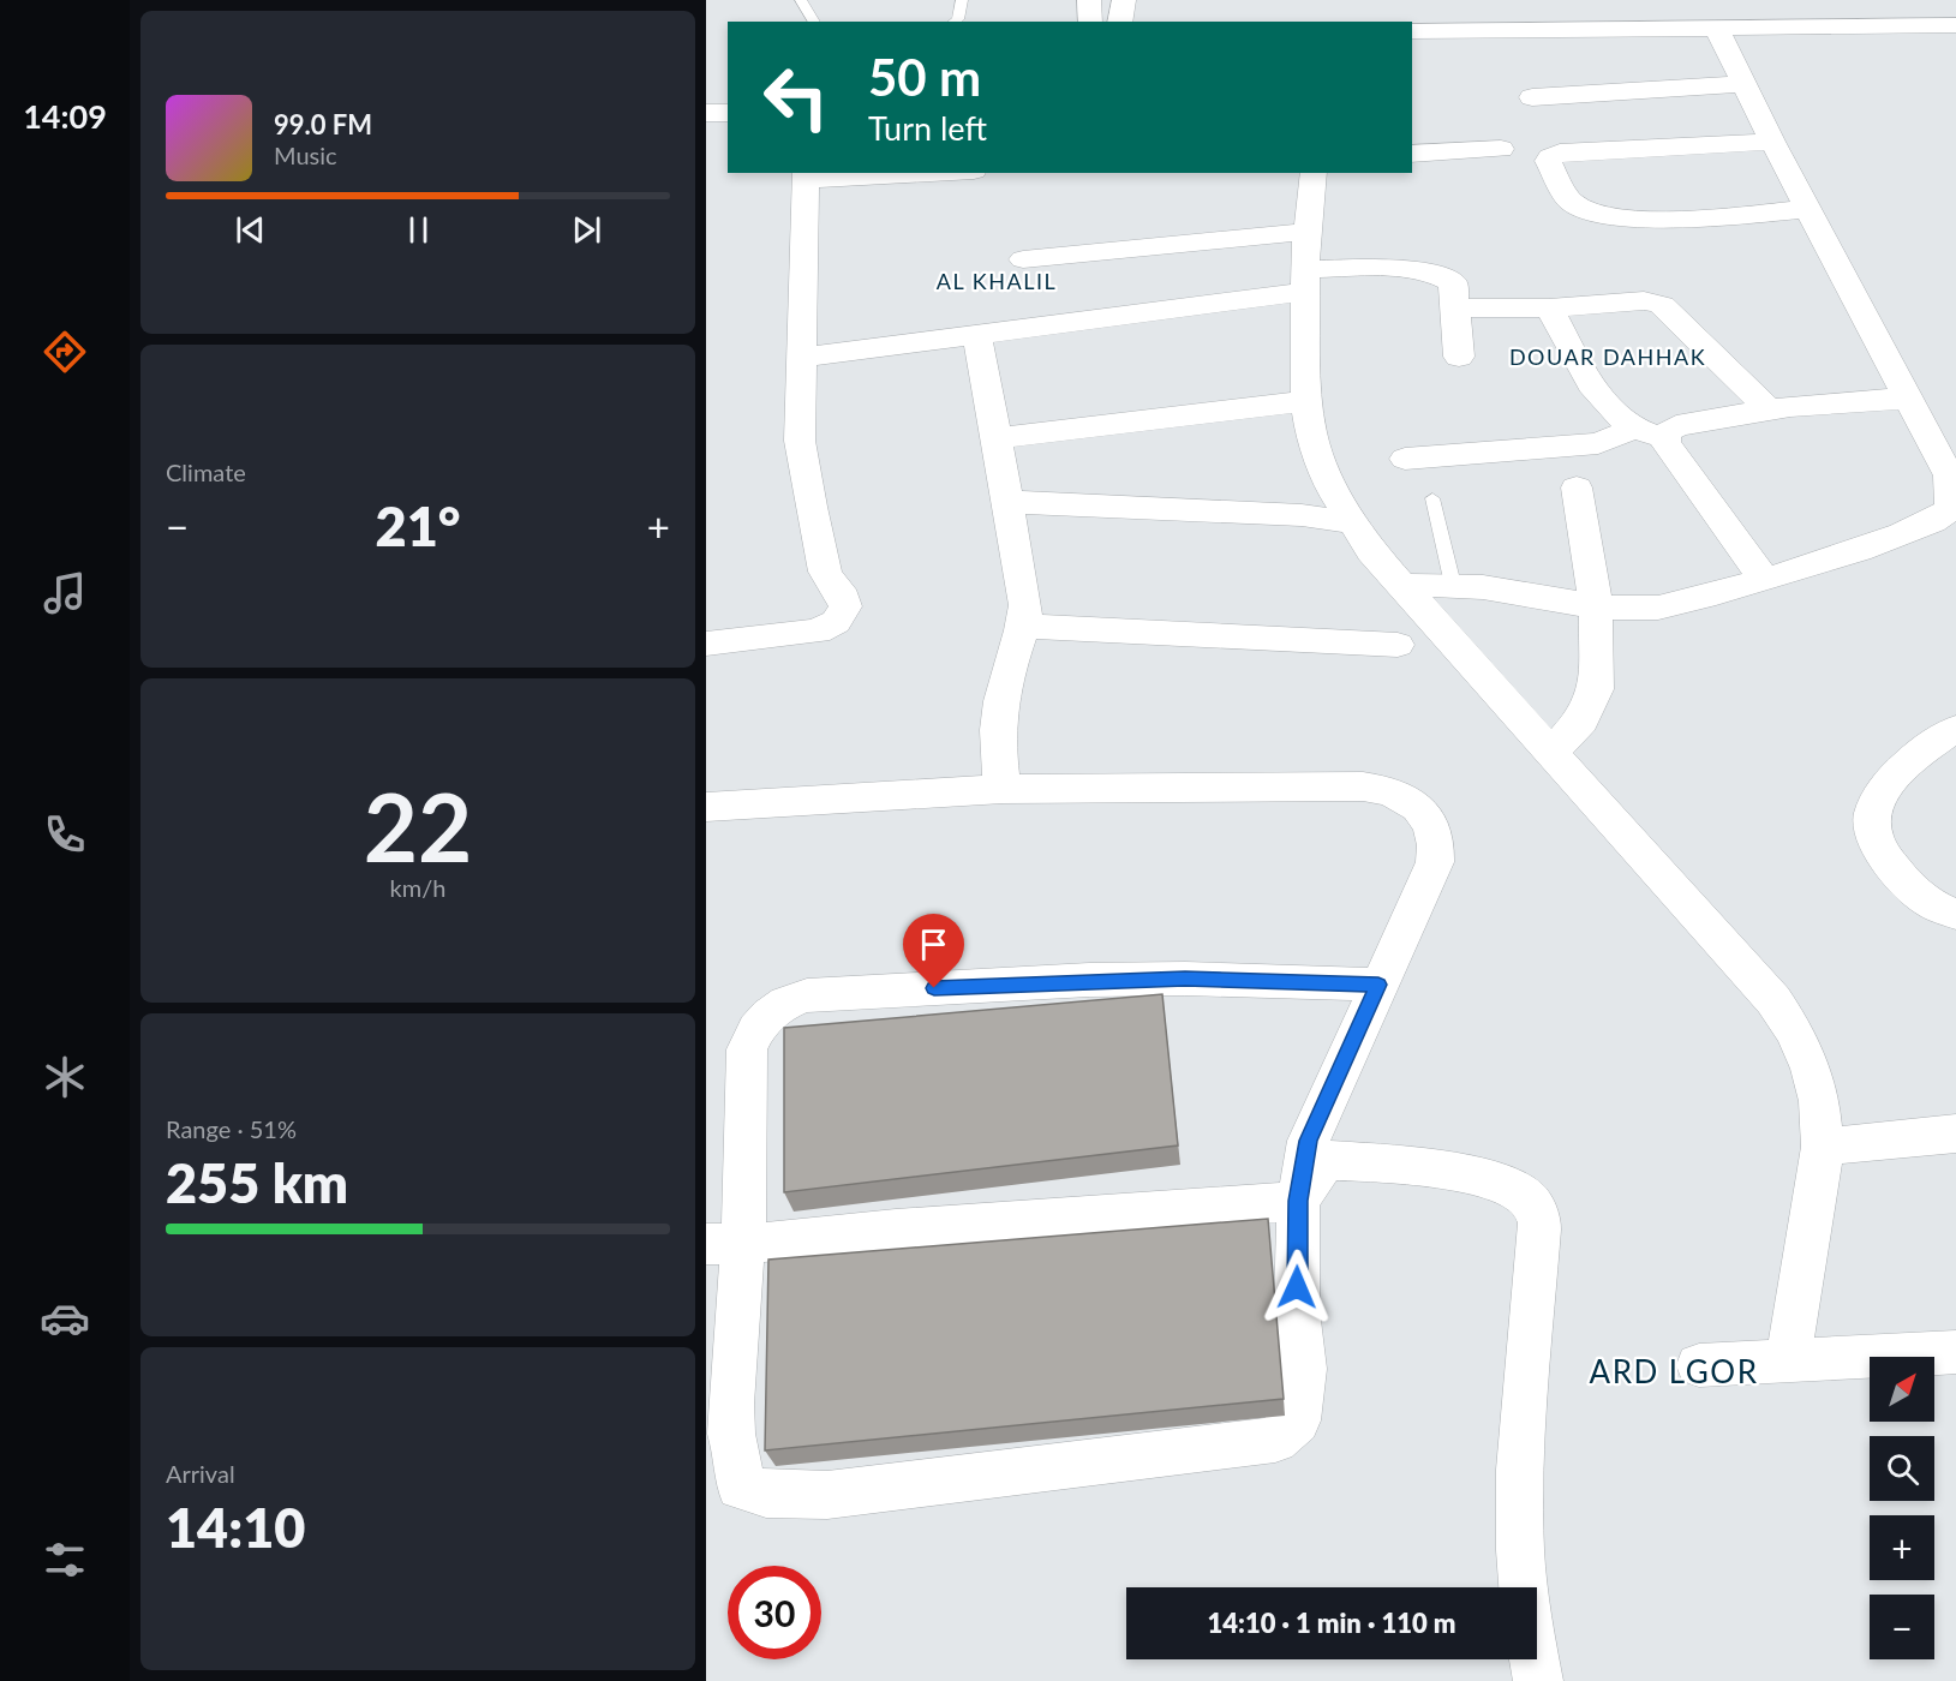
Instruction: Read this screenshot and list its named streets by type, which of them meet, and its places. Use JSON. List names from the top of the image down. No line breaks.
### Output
{"districts":["AL KHALIL","DOUAR DAHHAK","ARD LGOR"],"north":"top right","page":{"tabs":"14:09","turn":["50 m","Turn left"],"song":["99.0 FM","Music"],"tile":["Climate",["22","km/h"],["Range · 51%","255 km"],["Arrival","14:10"]],"heat":["−","21°","+"],"map_buttons":["+","−"],"limit":"30","trip":"14:10 · 1 min · 110 m"}}
